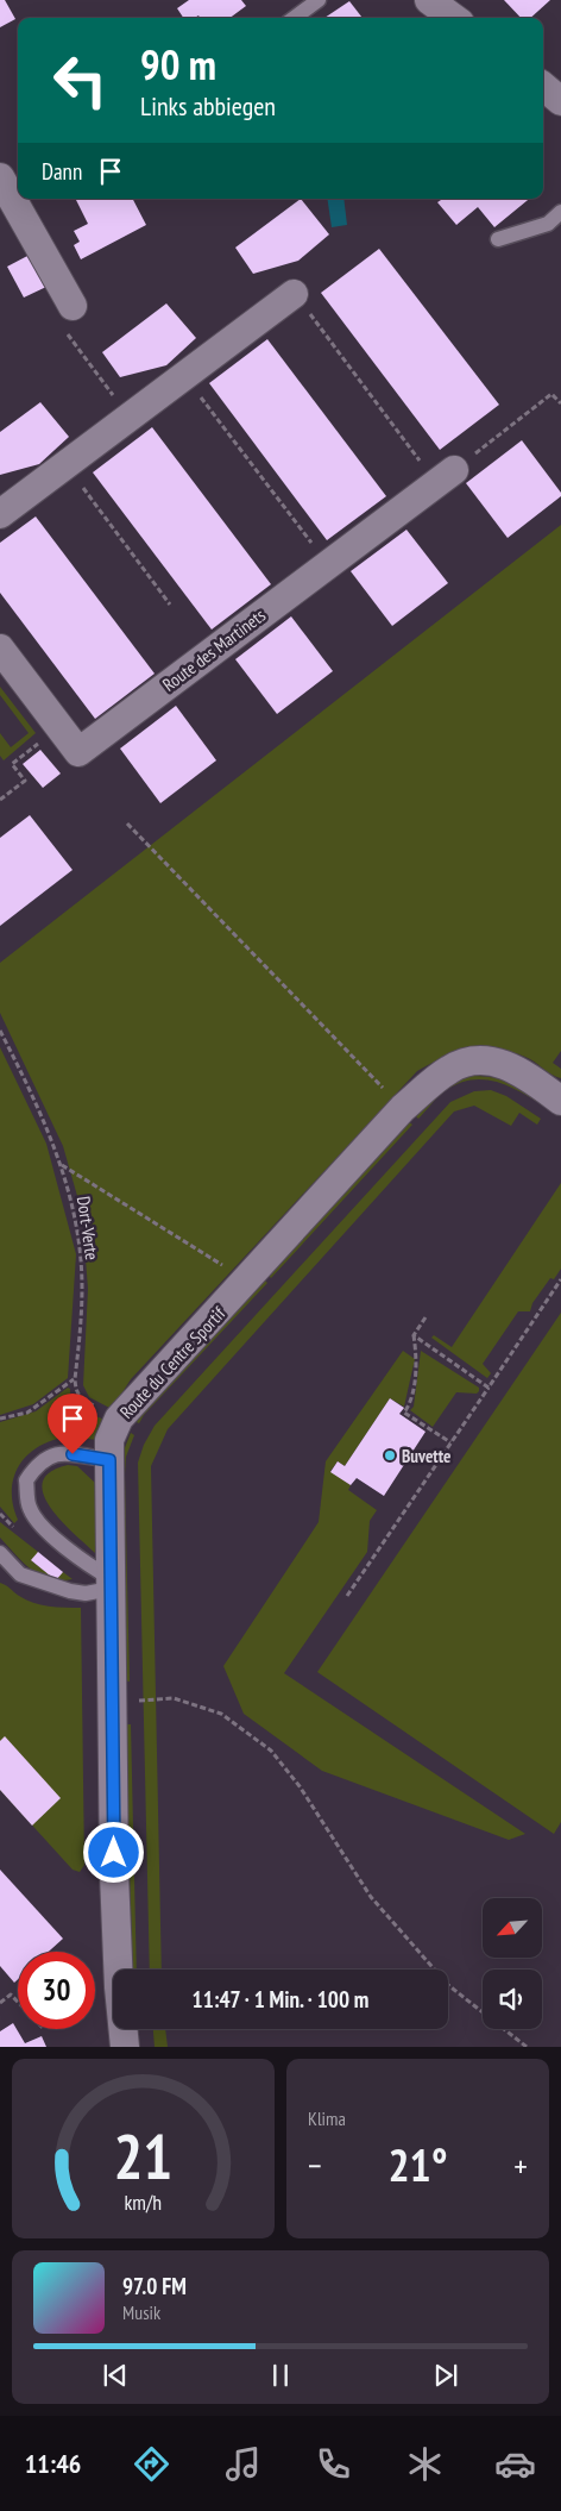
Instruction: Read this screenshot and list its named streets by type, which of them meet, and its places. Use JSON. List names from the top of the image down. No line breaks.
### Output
{"streets":{"street":["Route des Martinets","Route du Centre Sportif"],"path":["Dort-Verte"]},"places":["Buvette"],"north":"bottom left","page":{"turn":["90 m","Links abbiegen"],"then":"Dann","limit":"30","trip":"11:47 · 1 Min. · 100 m","tile":"Klima","heat":["−","21°","+"],"song":["97.0 FM","Musik"],"tabs":"11:46","gauge":["21","km/h"]}}
